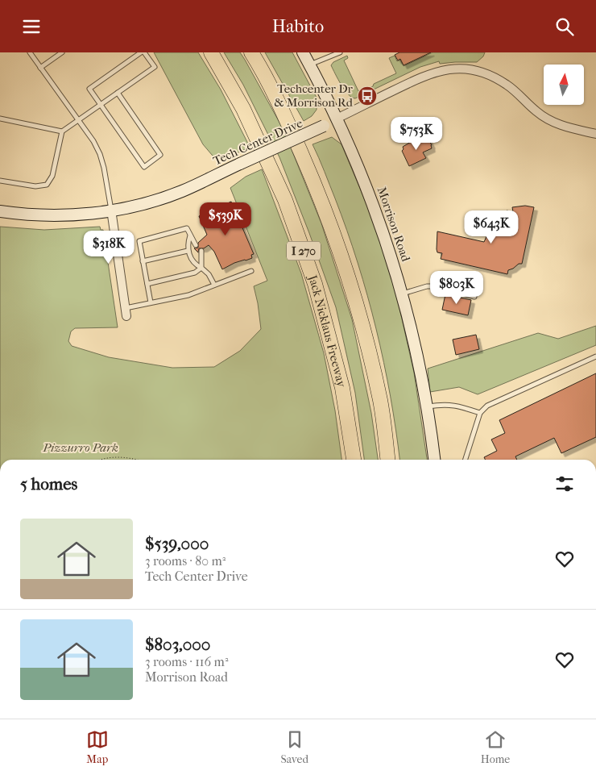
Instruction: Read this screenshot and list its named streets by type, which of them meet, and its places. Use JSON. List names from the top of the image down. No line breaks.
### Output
{"streets":{"highway":["I 270","Jack Nicklaus Freeway"],"main road":["Tech Center Drive","Morrison Road"]},"crossings":[["Tech Center Drive","Morrison Road"]],"parks":["Pizzurro Park"],"places":{"bus stop":["Techcenter Dr & Morrison Rd"]},"north":"top","page":{"header":"Habito","price":["$753K","$539K","$643K","$318K","$803K"],"heading":"5 homes","list":[{"name":"$539,000","note":"3 rooms · 80 m² · Tech Center Drive"},{"name":"$803,000","note":"3 rooms · 116 m² · Morrison Road"}],"tabs":["Map","Saved","Home"]}}
